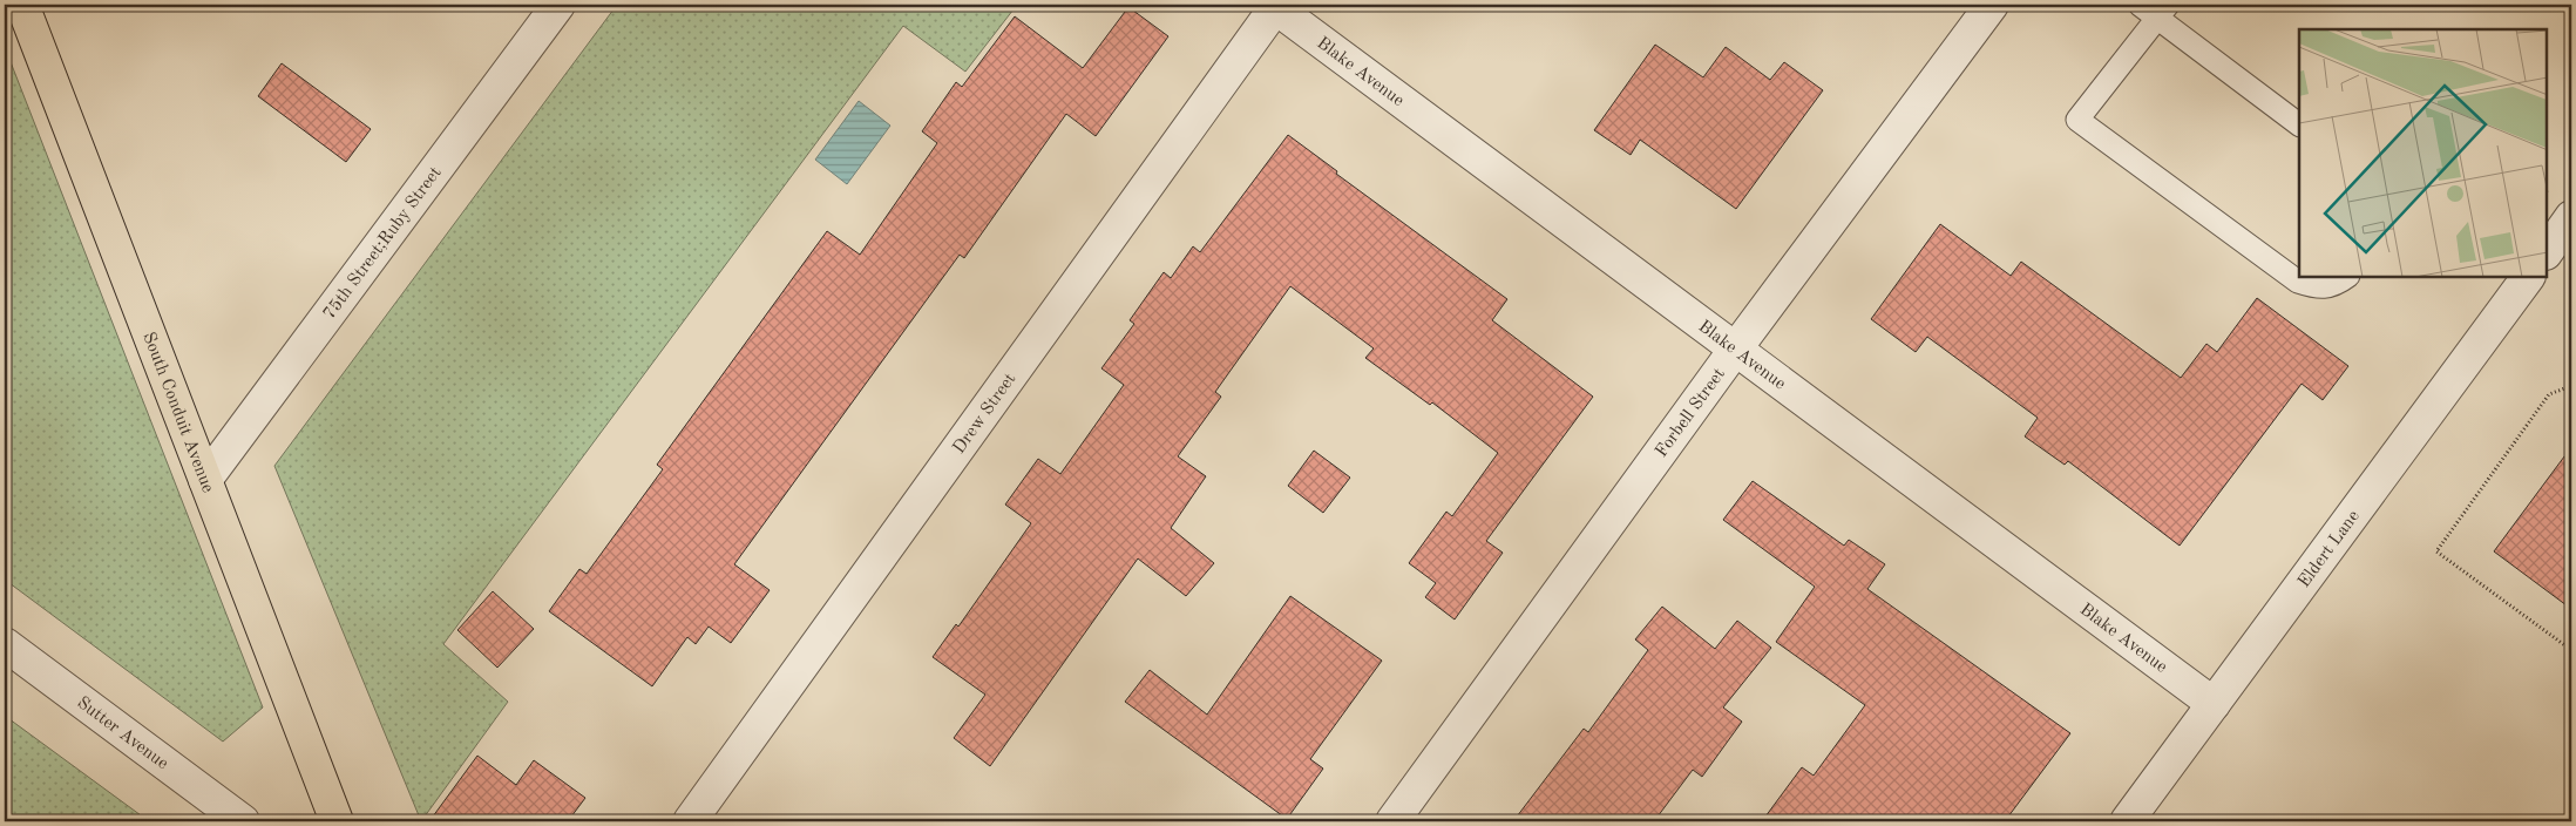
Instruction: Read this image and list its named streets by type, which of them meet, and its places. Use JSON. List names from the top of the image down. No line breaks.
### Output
{"streets":{"main road":["South Conduit Avenue"],"street":["Blake Avenue","75th Street;Ruby Street","Forbell Street","Drew Street","Eldert Lane","Sutter Avenue"]},"crossings":[["Blake Avenue","Forbell Street"],["Blake Avenue","Drew Street"],["Blake Avenue","Eldert Lane"],["75th Street;Ruby Street","South Conduit Avenue"]]}
